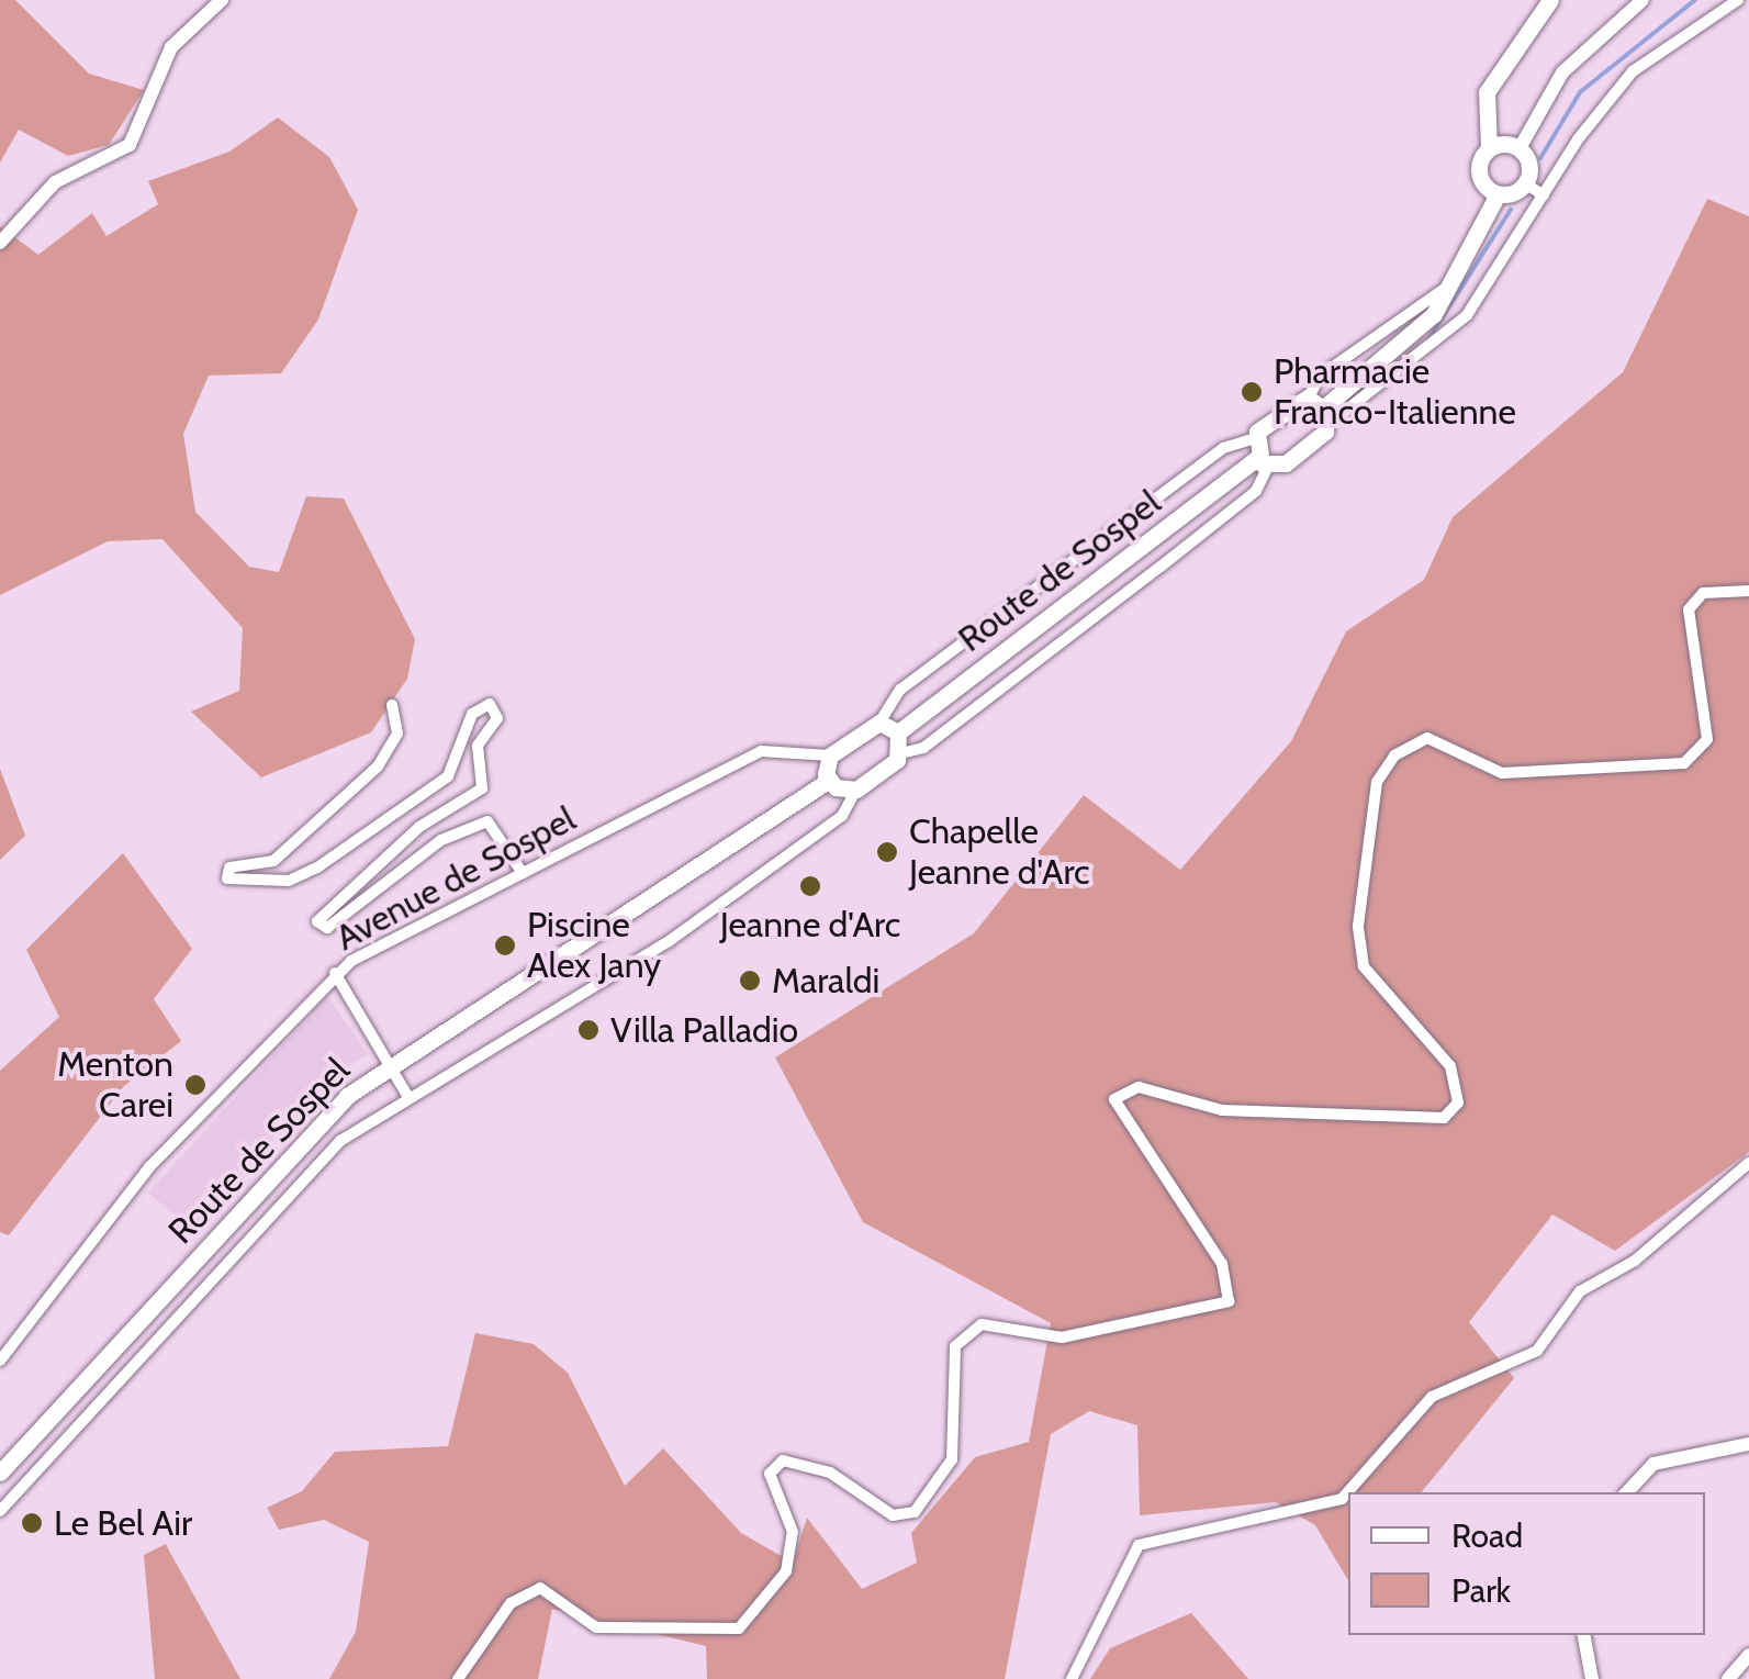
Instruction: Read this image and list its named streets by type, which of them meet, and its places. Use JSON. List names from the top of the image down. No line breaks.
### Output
{"streets":{"main road":["Route de Sospel"],"street":["Avenue de Sospel"]},"places":["Pharmacie Franco-Italienne","Chapelle Jeanne d'Arc","Jeanne d'Arc","Piscine Alex Jany","Maraldi","Villa Palladio","Menton Carei","Le Bel Air"],"legend":["Road","Park"]}
